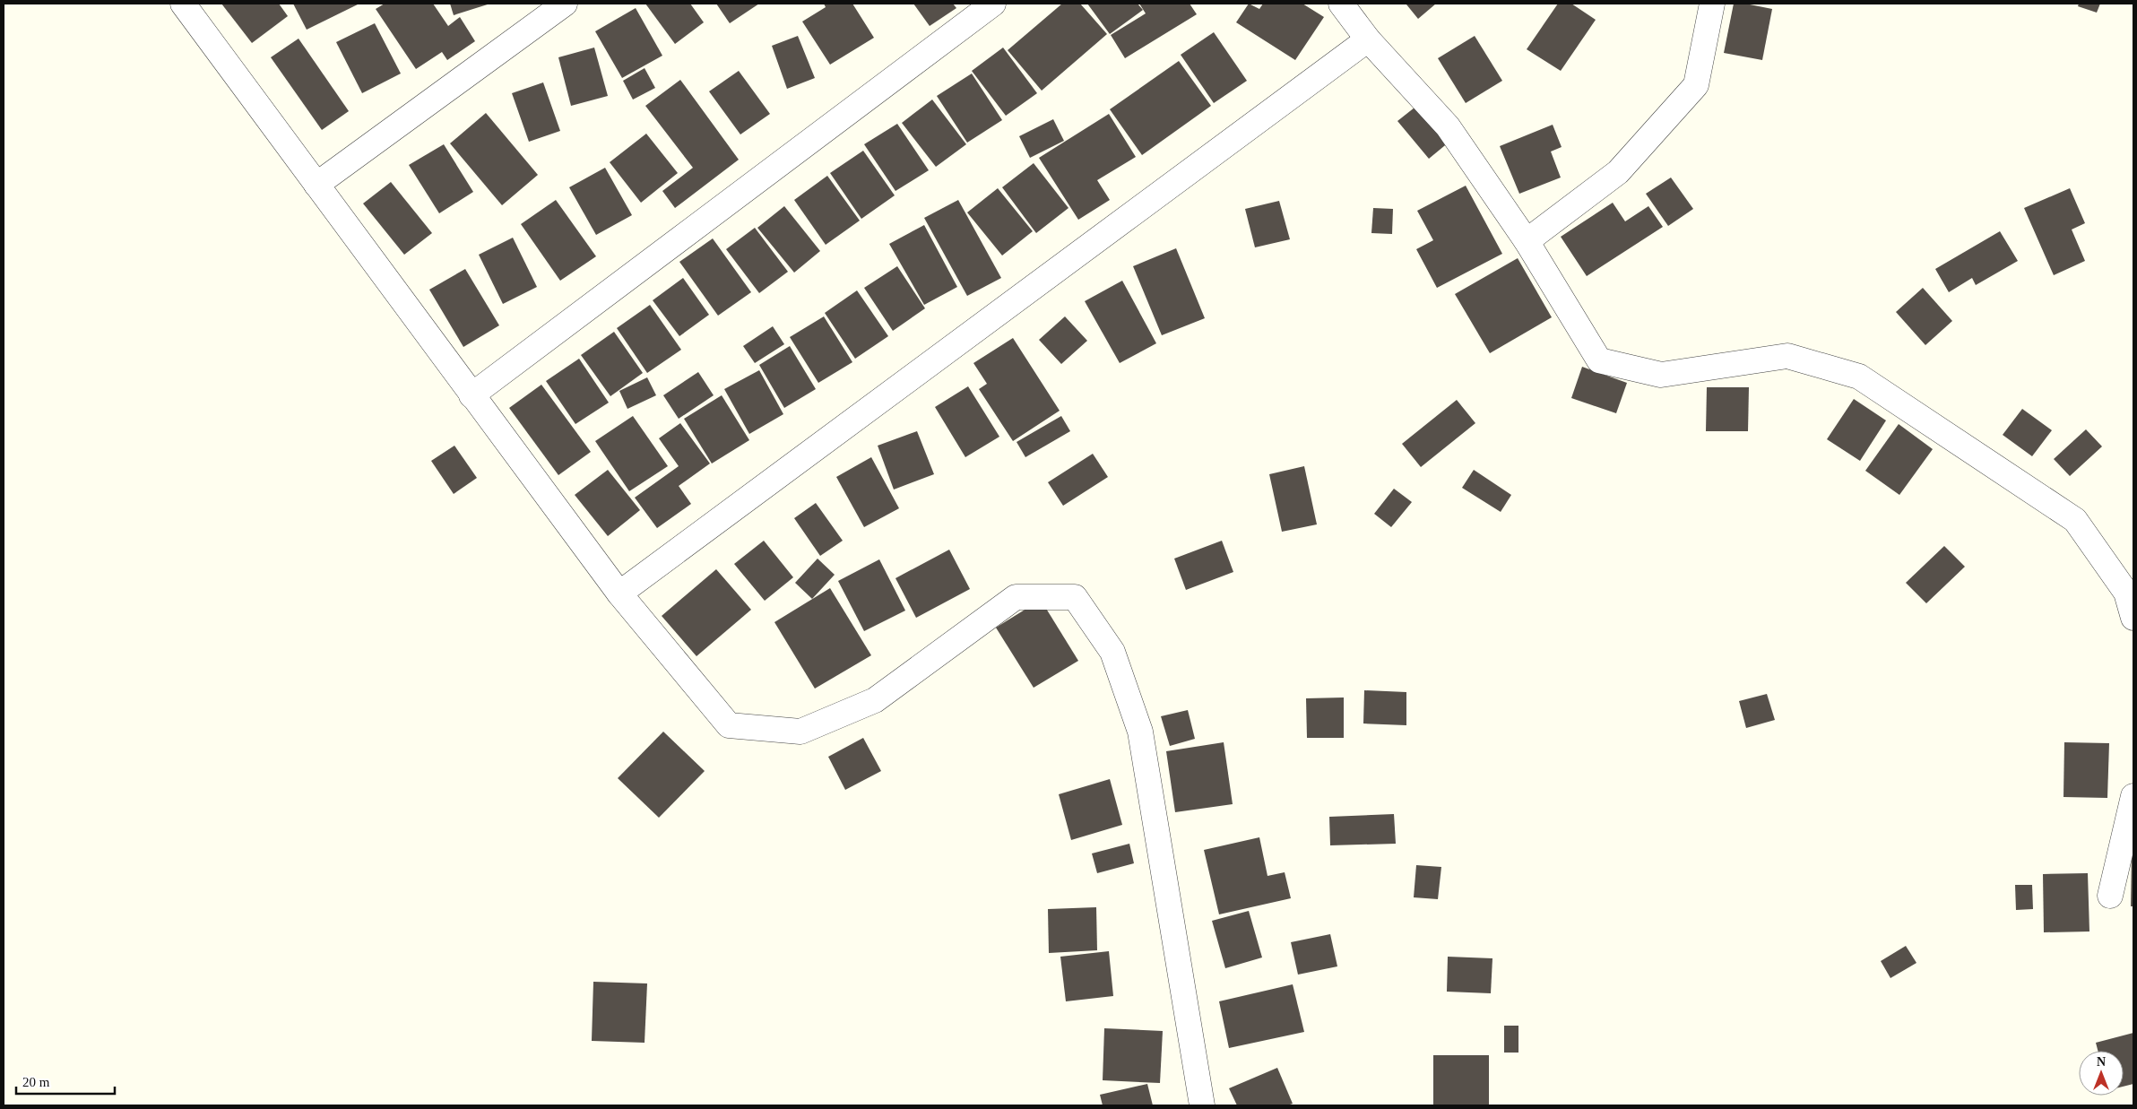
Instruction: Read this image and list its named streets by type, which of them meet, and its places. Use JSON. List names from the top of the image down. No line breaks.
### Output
{"scale_bar":"20 m","north":"top"}
